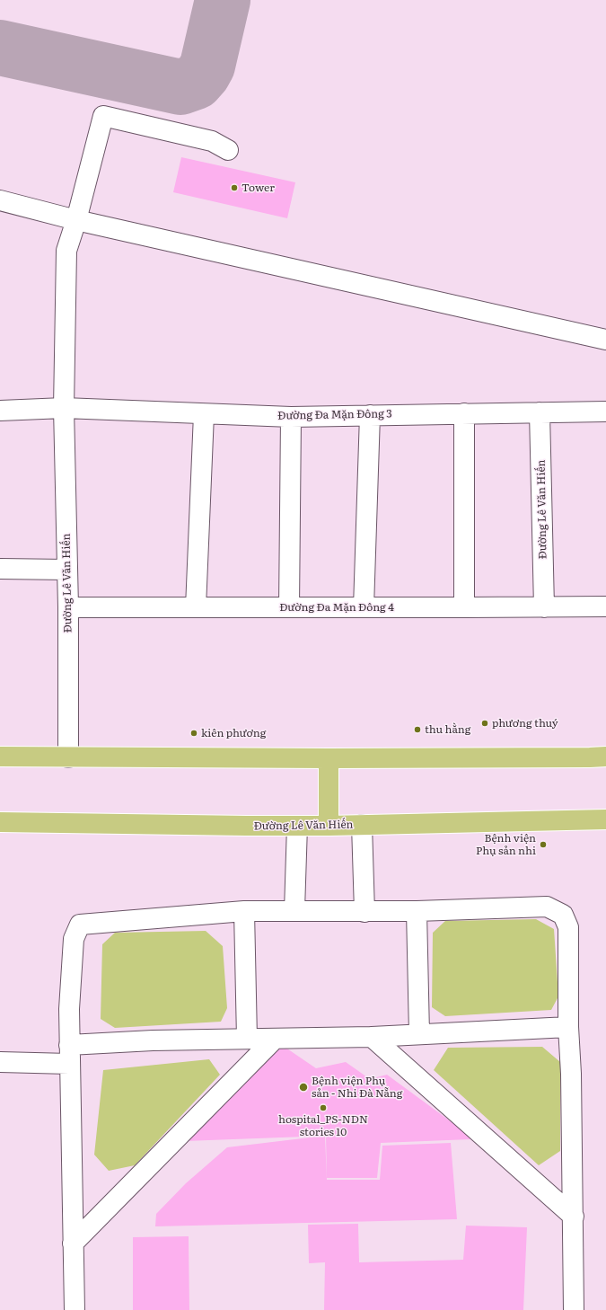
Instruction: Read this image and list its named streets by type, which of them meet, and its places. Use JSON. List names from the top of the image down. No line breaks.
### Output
{"streets":{"main road":["Đường Lê Văn Hiến"],"street":["Đường Đa Mặn Đông 3","Đường Đa Mặn Đông 4"]},"crossings":[["Đường Đa Mặn Đông 3","Đường Lê Văn Hiến"],["Đường Lê Văn Hiến","Đường Đa Mặn Đông 4"]],"places":["Tower","phương thuý","thu hằng","kiên phương","Bệnh viện Phụ sản nhi","Bệnh viện Phụ sản - Nhi Đà Nẵng","hospital_PS-NDN stories 10"]}
